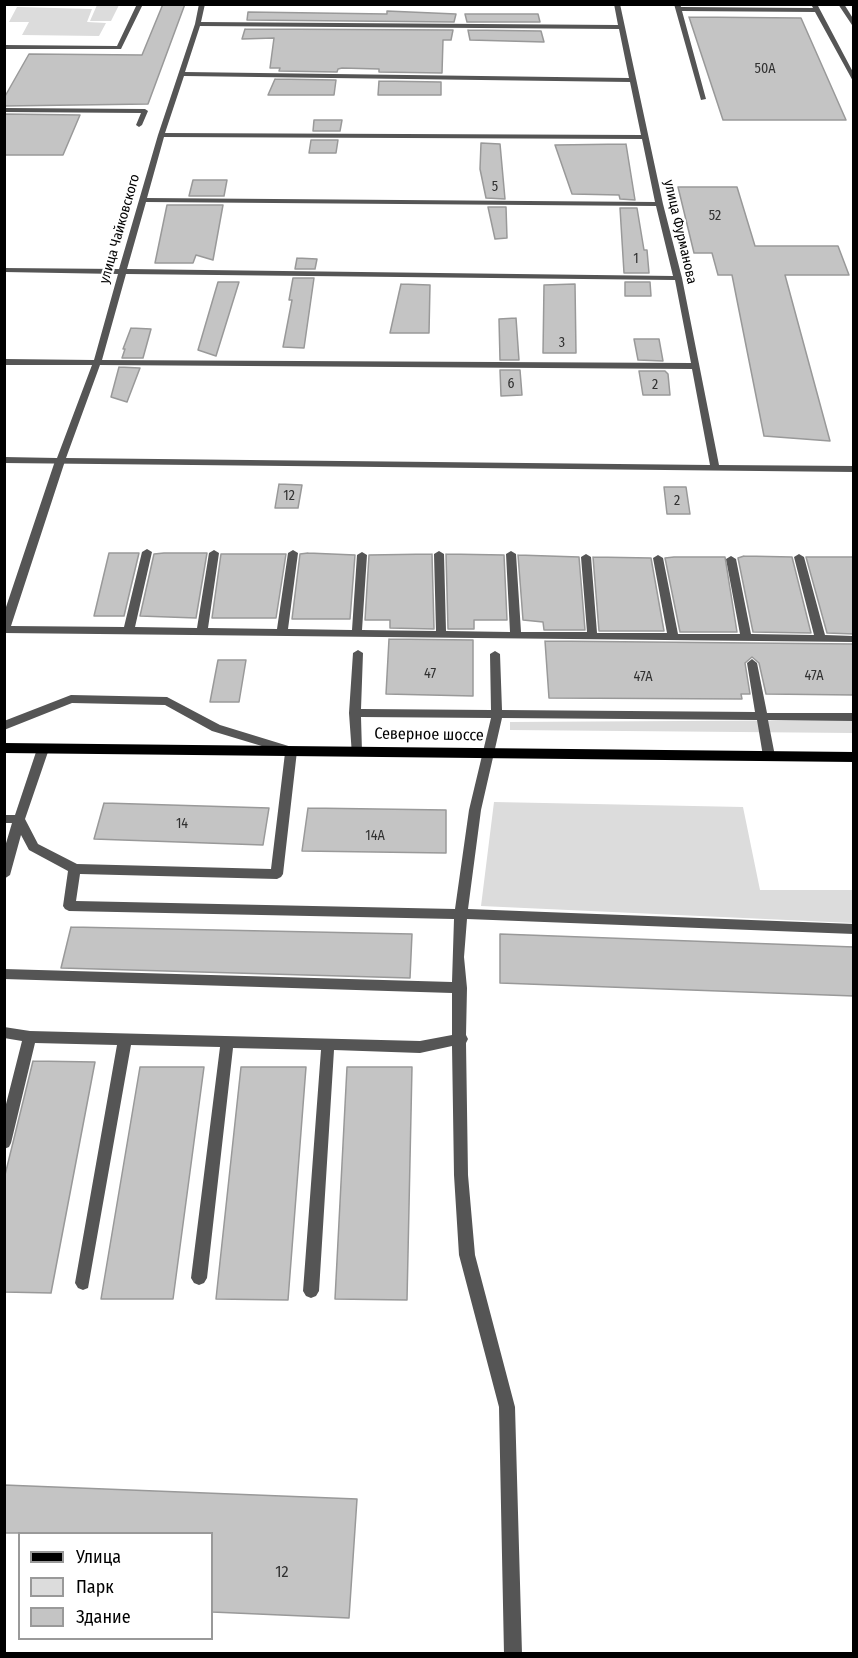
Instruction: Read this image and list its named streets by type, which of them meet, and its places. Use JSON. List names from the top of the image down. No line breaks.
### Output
{"streets":{"main road":["Северное шоссе"],"street":["улица Чайковского","улица Фурманова"]},"house_numbers":["50А","5","52","1","3","6","2","12","2","47","47А","47А","14","14А","12"],"legend":["Улица","Парк","Здание"]}
